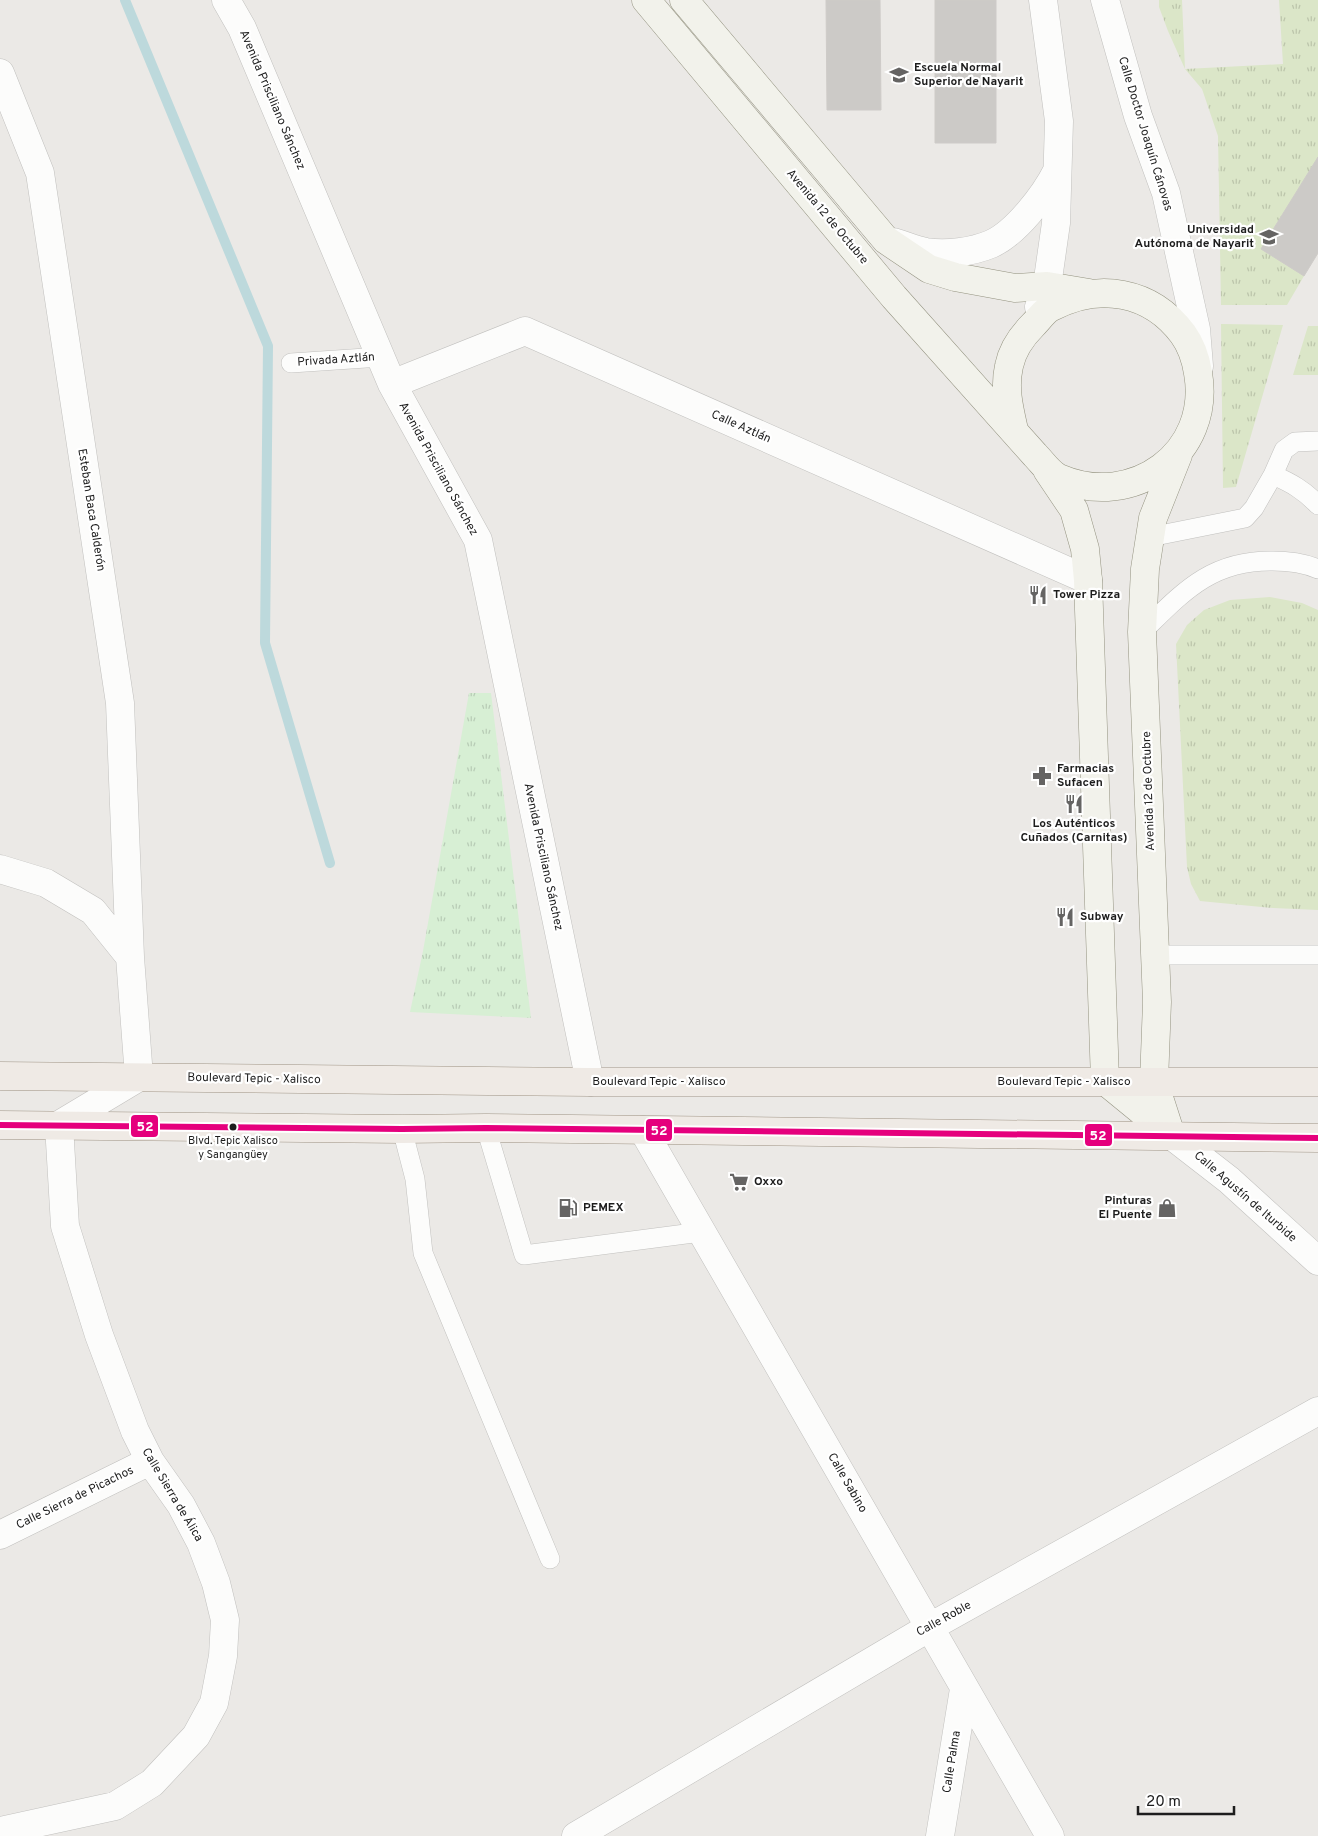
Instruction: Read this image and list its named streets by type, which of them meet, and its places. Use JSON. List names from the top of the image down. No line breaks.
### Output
{"streets":{"main road":["Avenida 12 de Octubre","Boulevard Tepic - Xalisco"],"street":["Avenida Prisciliano Sánchez","Calle Doctor Joaquín Cánovas","Calle Aztlán","Esteban Baca Calderón","Calle Agustín de Iturbide","Calle Sabino","Calle Sierra de Álica","Calle Sierra de Picachos","Calle Roble","Calle Palma"],"lane":["Privada Aztlán"]},"crossings":[["Avenida Prisciliano Sánchez","Privada Aztlán"],["Avenida Prisciliano Sánchez","Calle Aztlán"],["Avenida Prisciliano Sánchez","Boulevard Tepic - Xalisco"],["Calle Doctor Joaquín Cánovas","Avenida 12 de Octubre"],["Avenida 12 de Octubre","Calle Aztlán"],["Avenida 12 de Octubre","Boulevard Tepic - Xalisco"],["Avenida 12 de Octubre","Calle Agustín de Iturbide"],["Esteban Baca Calderón","Boulevard Tepic - Xalisco"],["Calle Sabino","Calle Roble"],["Calle Sabino","Calle Palma"],["Calle Sierra de Álica","Calle Sierra de Picachos"]],"places":{"school or university":["Escuela Normal Superior de Nayarit","Universidad Autónoma de Nayarit"],"restaurant":["Tower Pizza","Los Auténticos Cuñados (Carnitas)","Subway"],"pharmacy":["Farmacias Sufacen"],"other":["Blvd. Tepic Xalisco y Sangangüey"],"supermarket":["Oxxo"],"fuel station":["PEMEX"],"shop":["Pinturas El Puente"]},"lines":["transit line 52"],"scale_bar":"20 m"}
